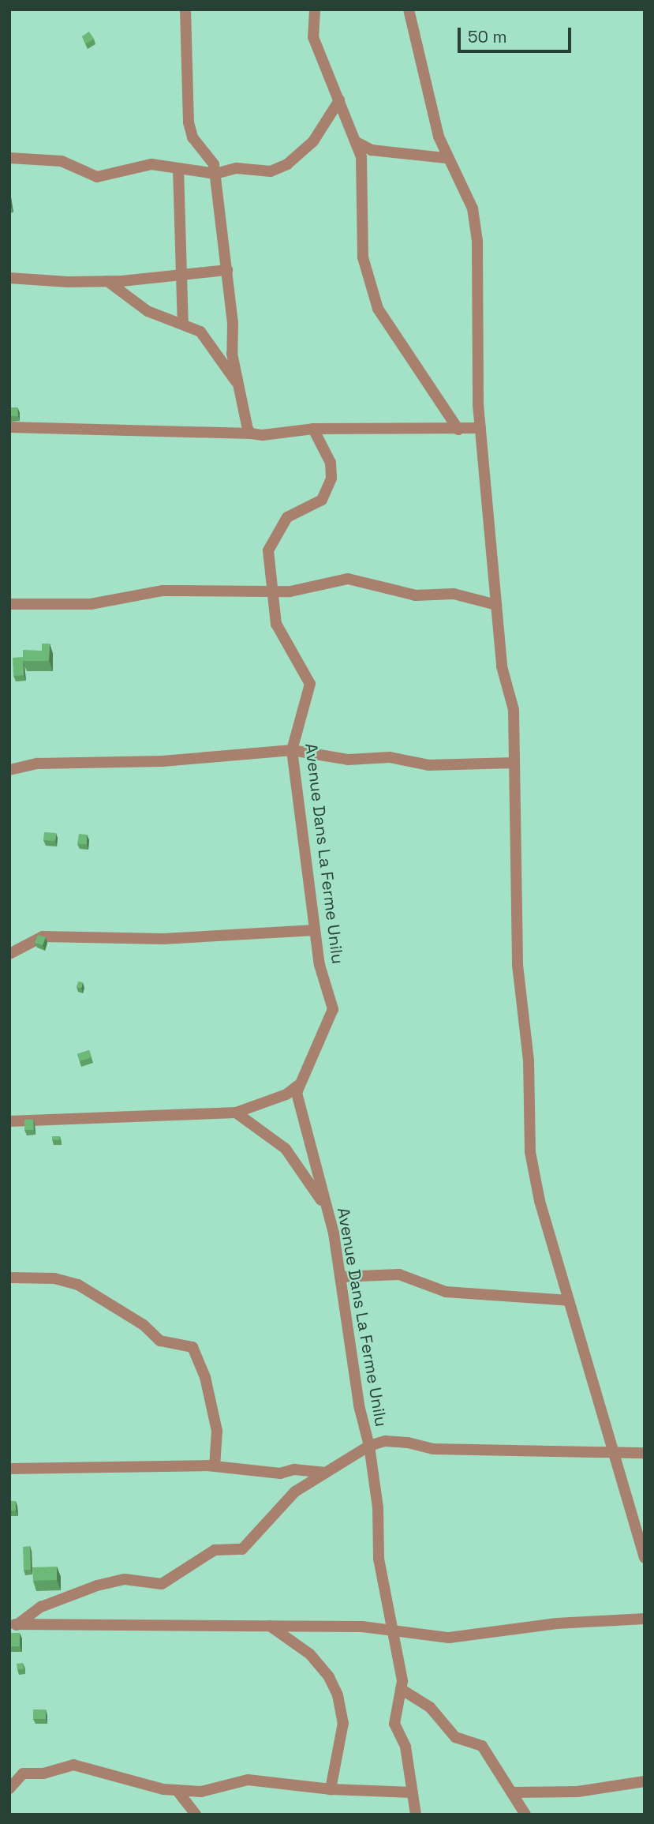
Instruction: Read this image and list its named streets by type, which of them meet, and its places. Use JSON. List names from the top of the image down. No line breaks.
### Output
{"streets":{"street":["Avenue Dans La Ferme Unilu"]},"scale_bar":"50 m"}
